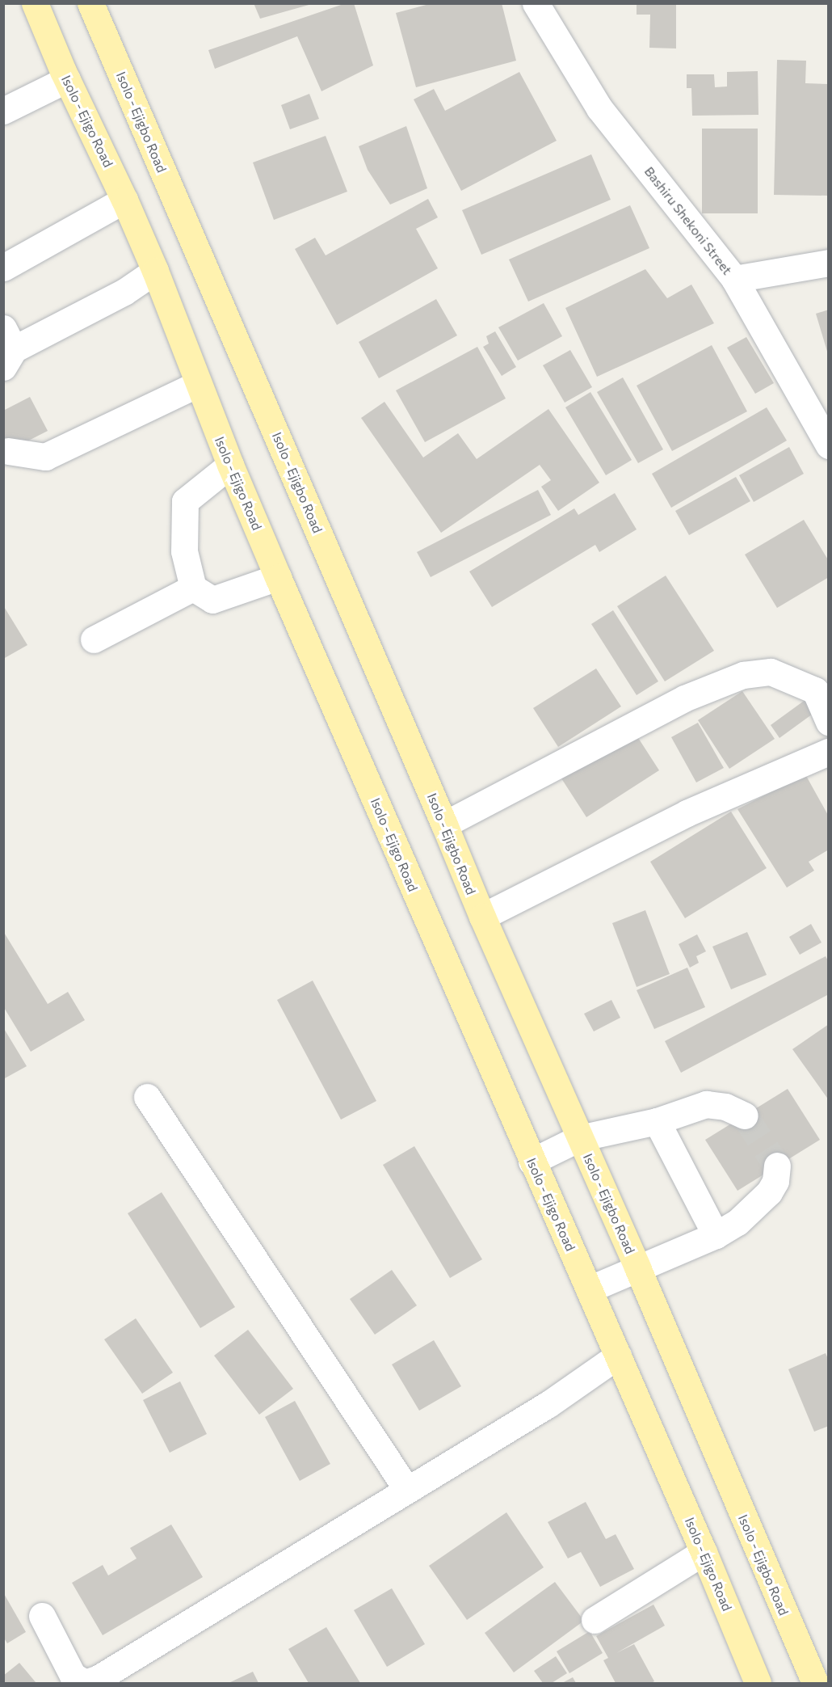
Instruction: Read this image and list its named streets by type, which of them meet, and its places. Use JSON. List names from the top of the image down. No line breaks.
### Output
{"streets":{"main road":["Isolo - Ejigo Road","Isolo - Ejigbo Road"],"street":["Bashiru Shekoni Street"]}}
